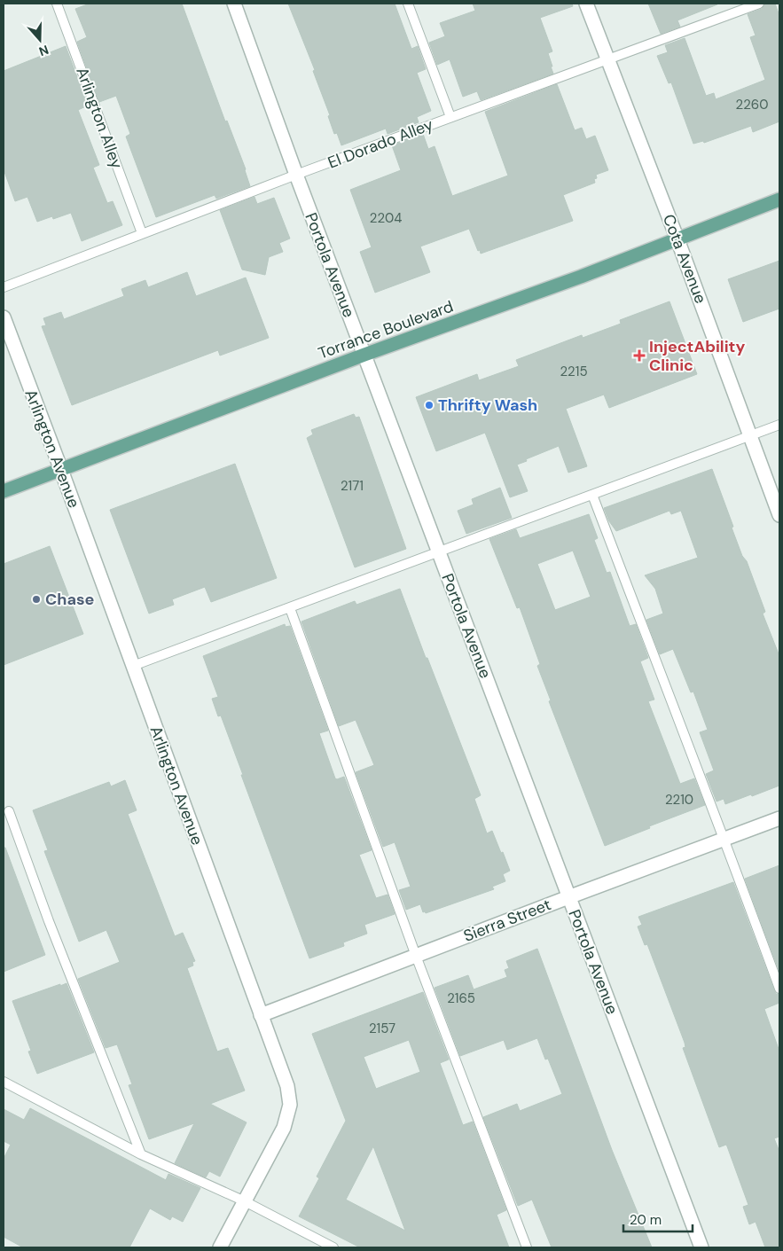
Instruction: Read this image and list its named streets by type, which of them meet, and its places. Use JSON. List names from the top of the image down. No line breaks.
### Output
{"streets":{"main road":["Torrance Boulevard"],"street":["Cota Avenue","Portola Avenue","Arlington Avenue","Sierra Street"],"lane":["Arlington Alley","El Dorado Alley"]},"crossings":[["Arlington Alley","El Dorado Alley"],["El Dorado Alley","Cota Avenue"],["El Dorado Alley","Portola Avenue"],["Cota Avenue","Torrance Boulevard"],["Portola Avenue","Torrance Boulevard"],["Portola Avenue","Sierra Street"],["Torrance Boulevard","Arlington Avenue"],["Arlington Avenue","Sierra Street"]],"places":{"health":["InjectAbility Clinic"],"other":["Thrifty Wash","Chase"]},"house_numbers":["2260","2204","2215","2171","2210","2165","2157"],"scale_bar":"20 m","north":"bottom"}
